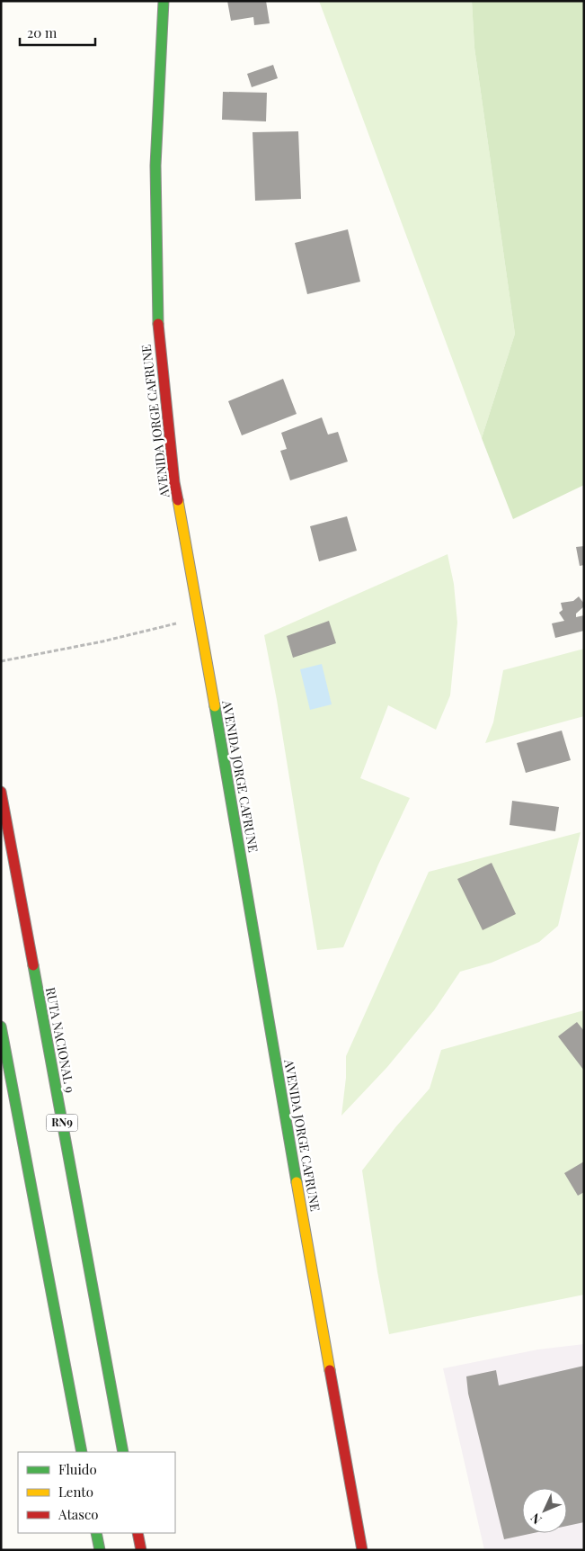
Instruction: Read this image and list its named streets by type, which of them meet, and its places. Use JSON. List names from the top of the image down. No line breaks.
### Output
{"streets":{"main road":["AVENIDA JORGE CAFRUNE","RUTA NACIONAL 9","RN9"]},"legend":["Fluido","Lento","Atasco"],"scale_bar":"20 m","north":"bottom left"}
